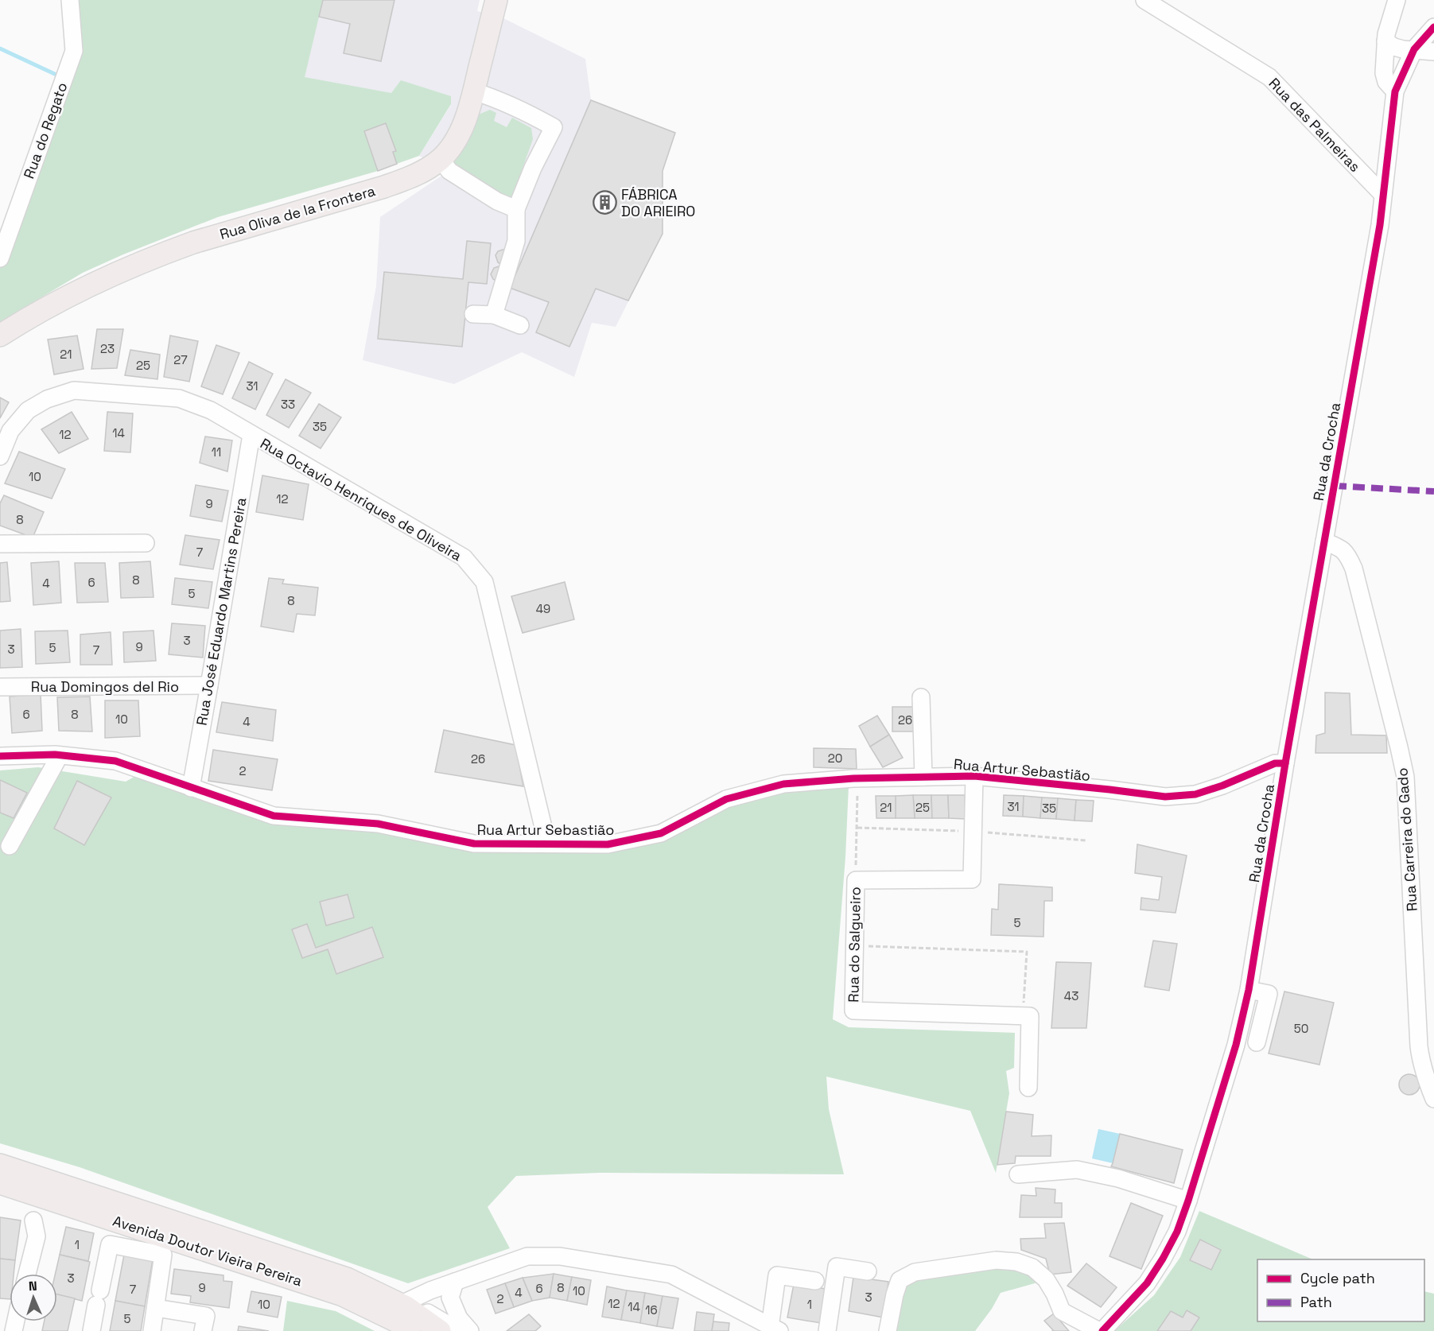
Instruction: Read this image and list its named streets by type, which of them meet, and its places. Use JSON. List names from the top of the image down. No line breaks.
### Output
{"streets":{"main road":["Rua Oliva de la Frontera","Avenida Doutor Vieira Pereira"],"street":["Rua das Palmeiras","Rua do Regato","Rua da Crocha","Rua Octavio Henriques de Oliveira","Rua José Eduardo Martins Pereira","Rua Domingos del Rio","Rua Artur Sebastião","Rua Carreira do Gado","Rua do Salgueiro"]},"crossings":[["Rua das Palmeiras","Rua da Crocha"],["Rua da Crocha","Rua Artur Sebastião"],["Rua da Crocha","Rua Carreira do Gado"],["Rua Octavio Henriques de Oliveira","Rua José Eduardo Martins Pereira"],["Rua Octavio Henriques de Oliveira","Rua Artur Sebastião"],["Rua José Eduardo Martins Pereira","Rua Domingos del Rio"],["Rua José Eduardo Martins Pereira","Rua Artur Sebastião"],["Rua Artur Sebastião","Rua do Salgueiro"]],"places":{"building":["FÁBRICA DO ARIEIRO"]},"house_numbers":["23","21","27","25","31","33","35","14","12","11","10","12","9","8","7","8","6","4","5","8","49","3","9","5","3","7","6","8","10","26","4","20","26","2","31","21","25","35","5","43","50","1","3","9","8","6","7","10","4","3","2","12","10","1","14","16","5"],"legend":["Cycle path","Path"],"north":"top"}
